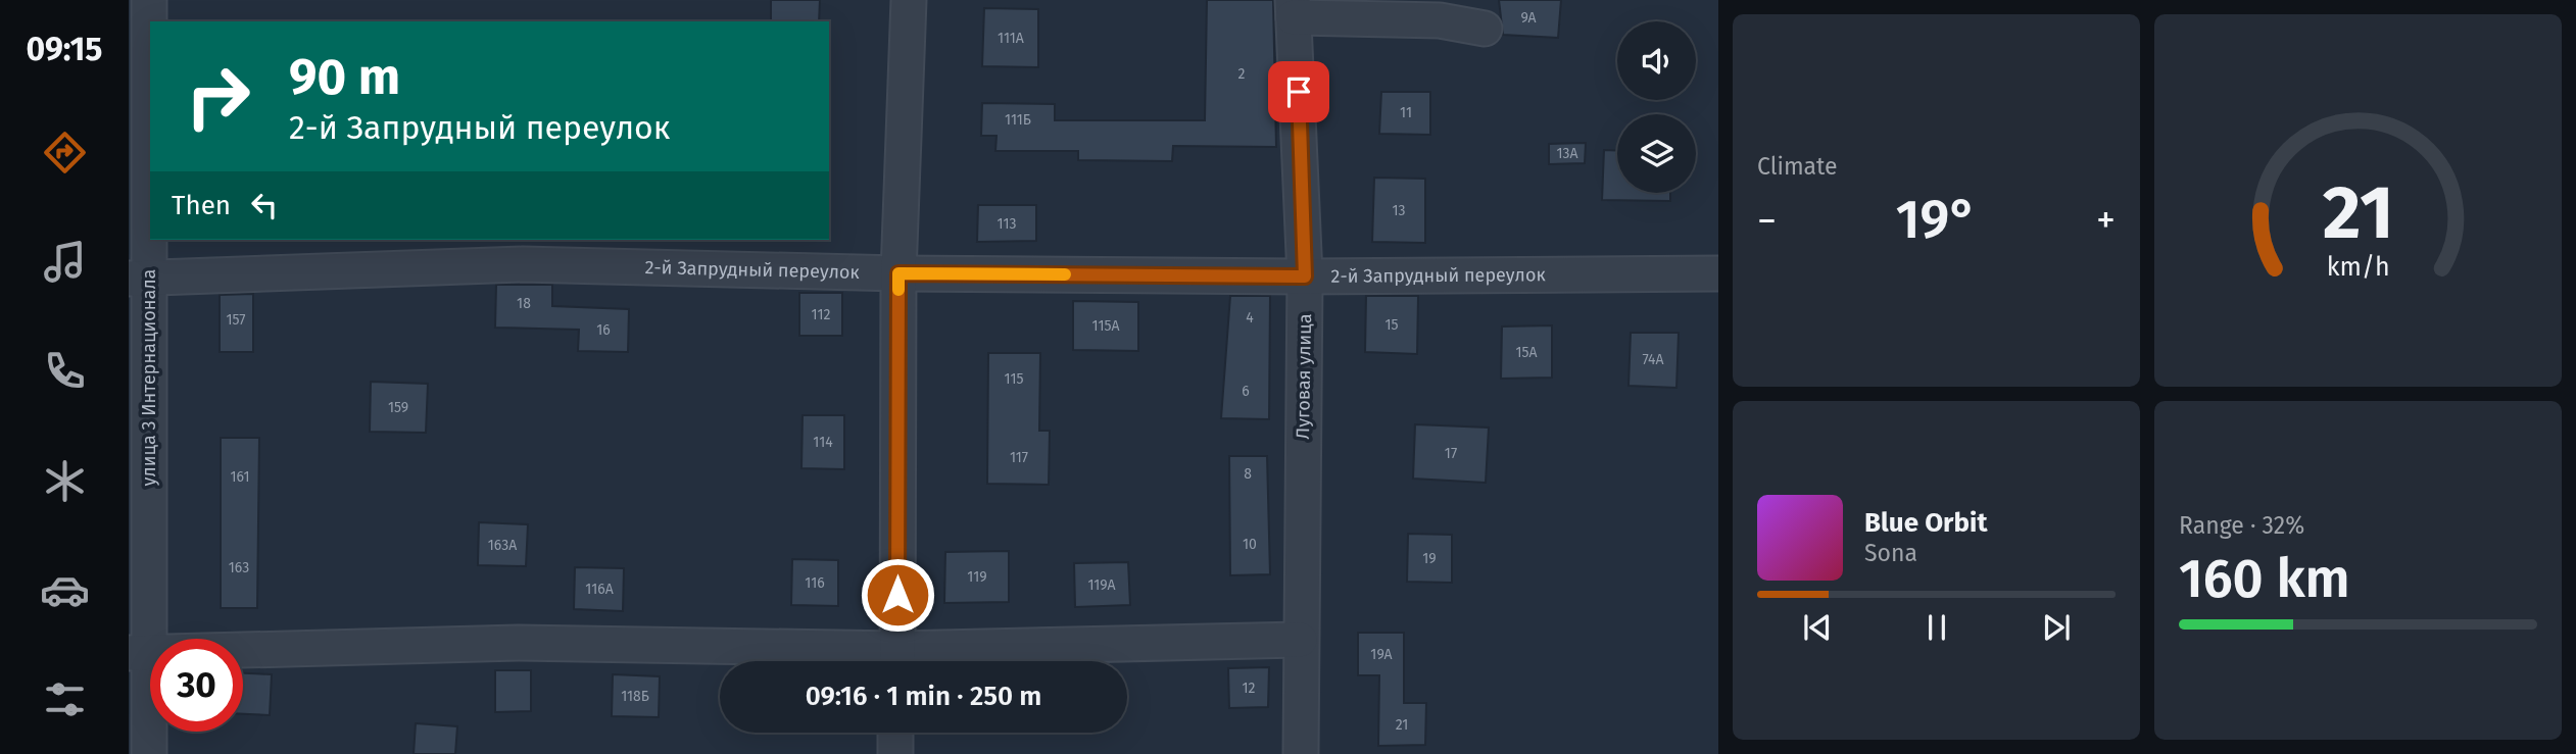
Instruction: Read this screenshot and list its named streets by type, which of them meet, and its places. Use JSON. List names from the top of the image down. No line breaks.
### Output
{"streets":{"street":["2-й Запрудный переулок","Луговая улица","улица 3 Интернационала"]},"crossings":[["2-й Запрудный переулок","Луговая улица"],["2-й Запрудный переулок","улица 3 Интернационала"]],"house_numbers":["9А","111А","2","11","111Б","13А","13","113","18","112","4","157","15","115А","16","15А","74А","115","6","159","114","17","117","8","161","10","163А","19","163","119","116","119А","116А","19А","12","118Б","21"],"page":{"tabs":"09:15","tile":["Climate",["Range · 32%","160 km"]],"turn":["90 m","2-й Запрудный переулок"],"then":"Then","heat":["−","19°","+"],"song":["Blue Orbit","Sona"],"limit":"30","trip":"09:16 · 1 min · 250 m","gauge":["21","km/h"]}}
